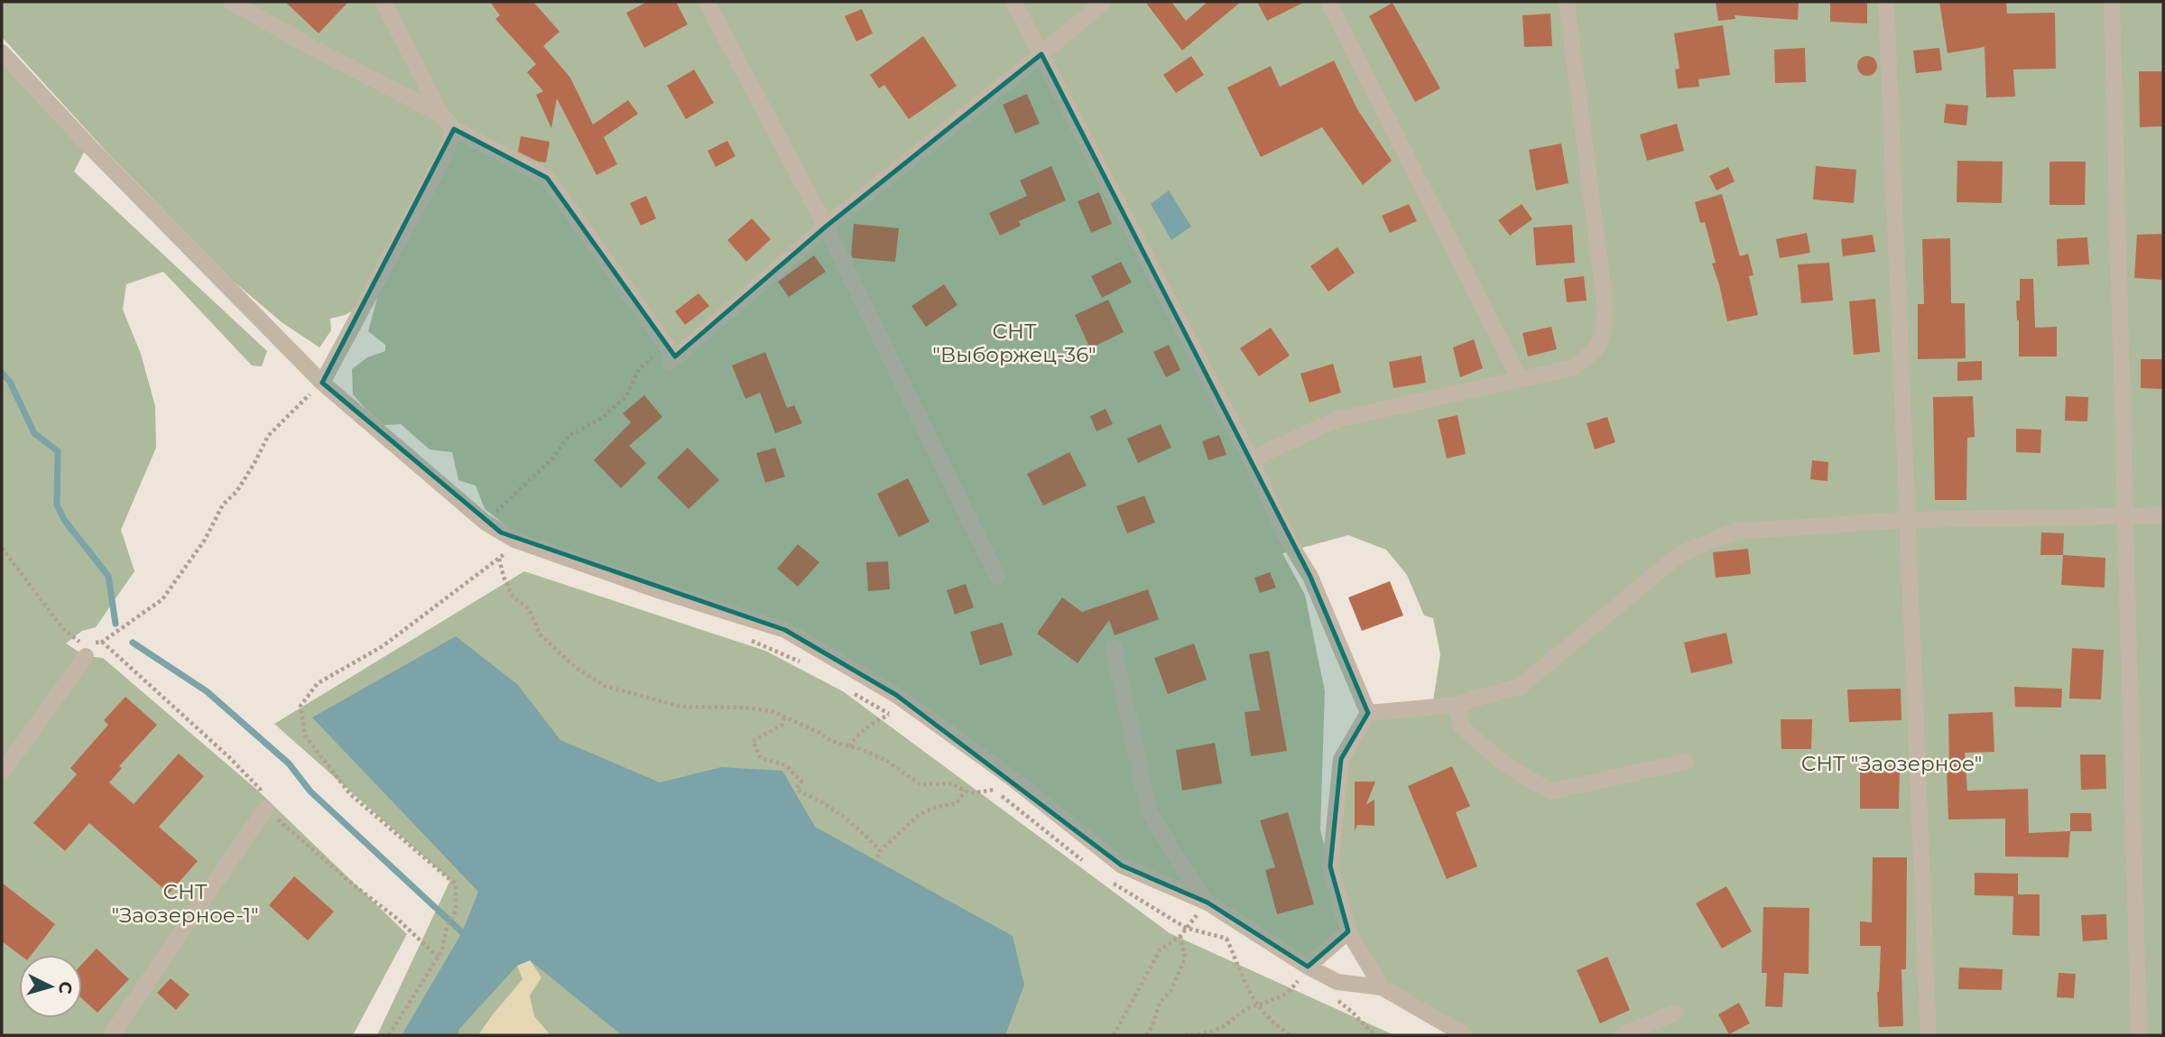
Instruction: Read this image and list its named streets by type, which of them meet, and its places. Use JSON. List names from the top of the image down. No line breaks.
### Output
{"parks":["СНТ \"Выборжец-36\"","СНТ \"Заозерное\"","СНТ \"Заозерное-1\""],"north":"right"}
